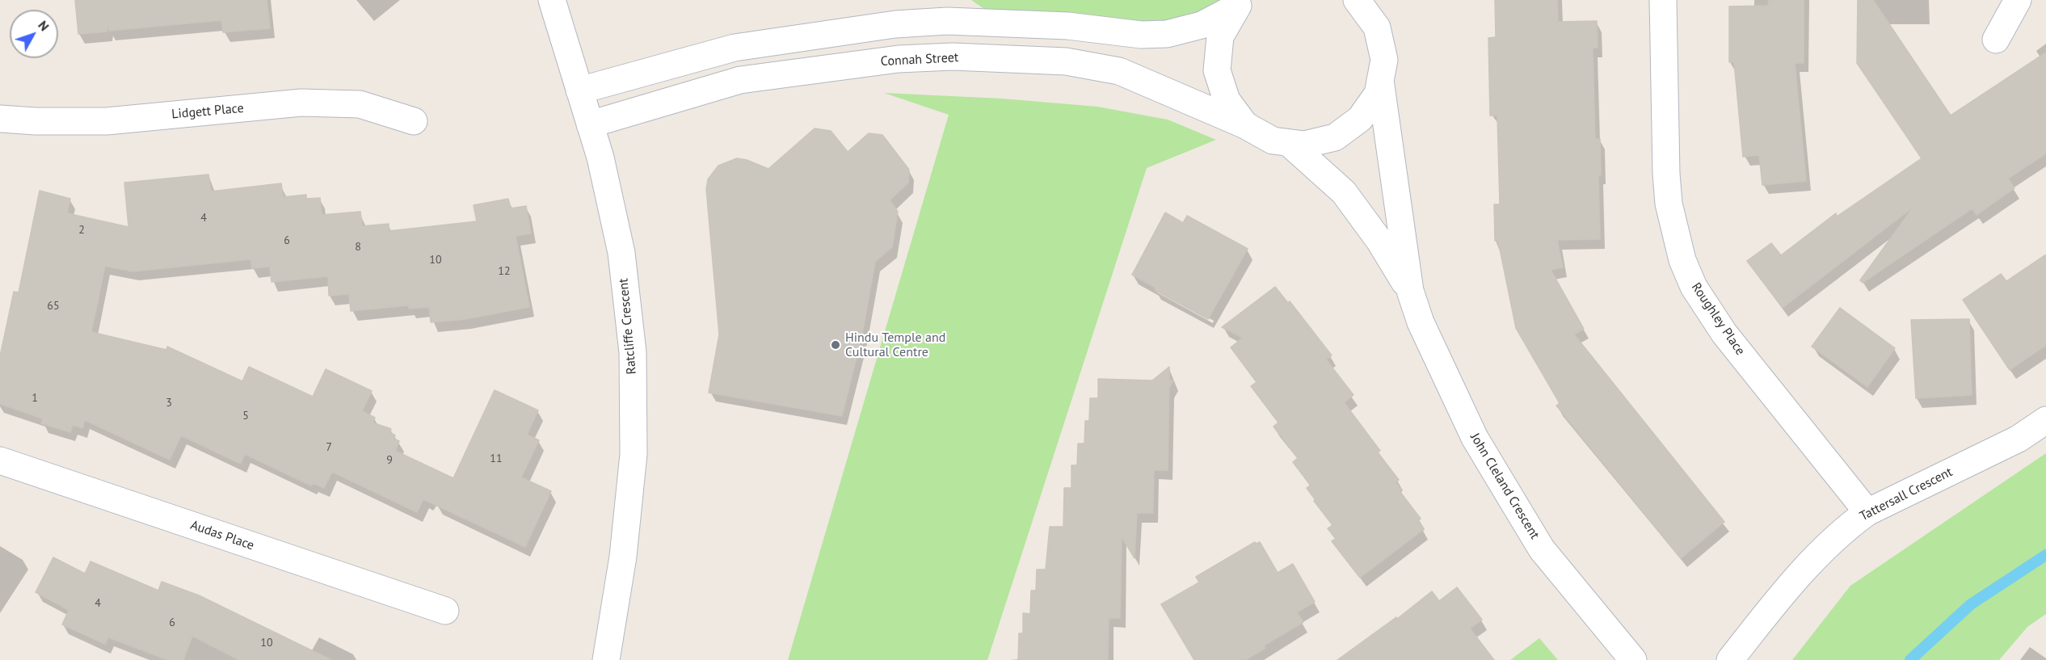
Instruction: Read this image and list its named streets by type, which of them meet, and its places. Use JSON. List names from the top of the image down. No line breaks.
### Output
{"streets":{"street":["Connah Street","Lidgett Place","Roughley Place","Ratcliffe Crescent","John Cleland Crescent","Tattersall Crescent","Audas Place"]},"crossings":[["Connah Street","Ratcliffe Crescent"],["Roughley Place","Tattersall Crescent"]],"places":["Hindu Temple and Cultural Centre"],"house_numbers":["4","2","6","8","10","12","65","1","3","5","7","11","9","4","6","10"],"north":"top right"}
